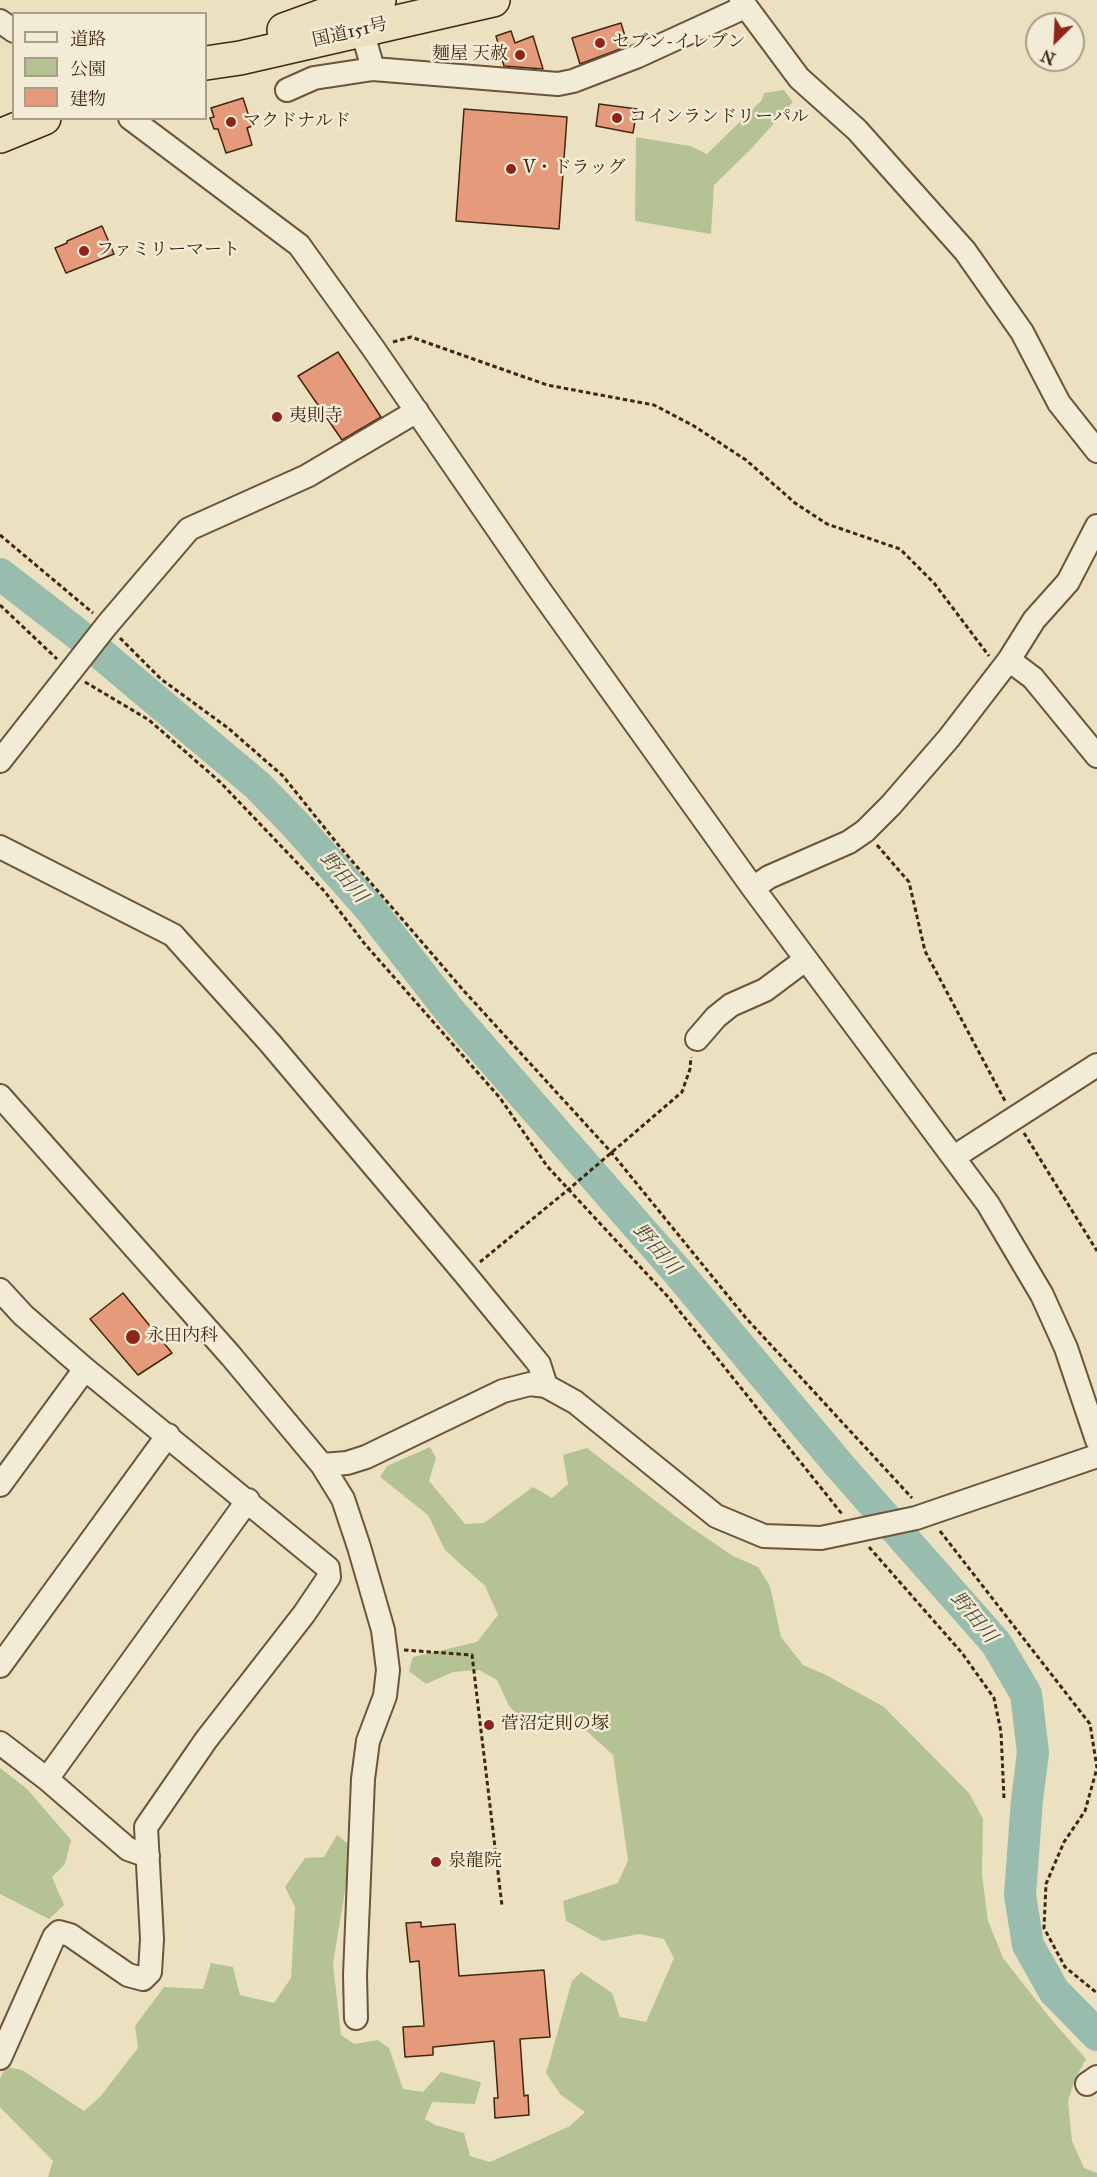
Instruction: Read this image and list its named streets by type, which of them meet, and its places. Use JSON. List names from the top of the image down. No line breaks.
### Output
{"streets":{"highway":["国道151号"]},"water":["野田川"],"places":["セブン-イレブン","麺屋 天赦","コインランドリーパル","マクドナルド","V・ドラッグ","ファミリーマート","夷則寺","永田内科","菅沼定則の塚","泉龍院"],"legend":["道路","公園","建物"],"north":"bottom left"}
